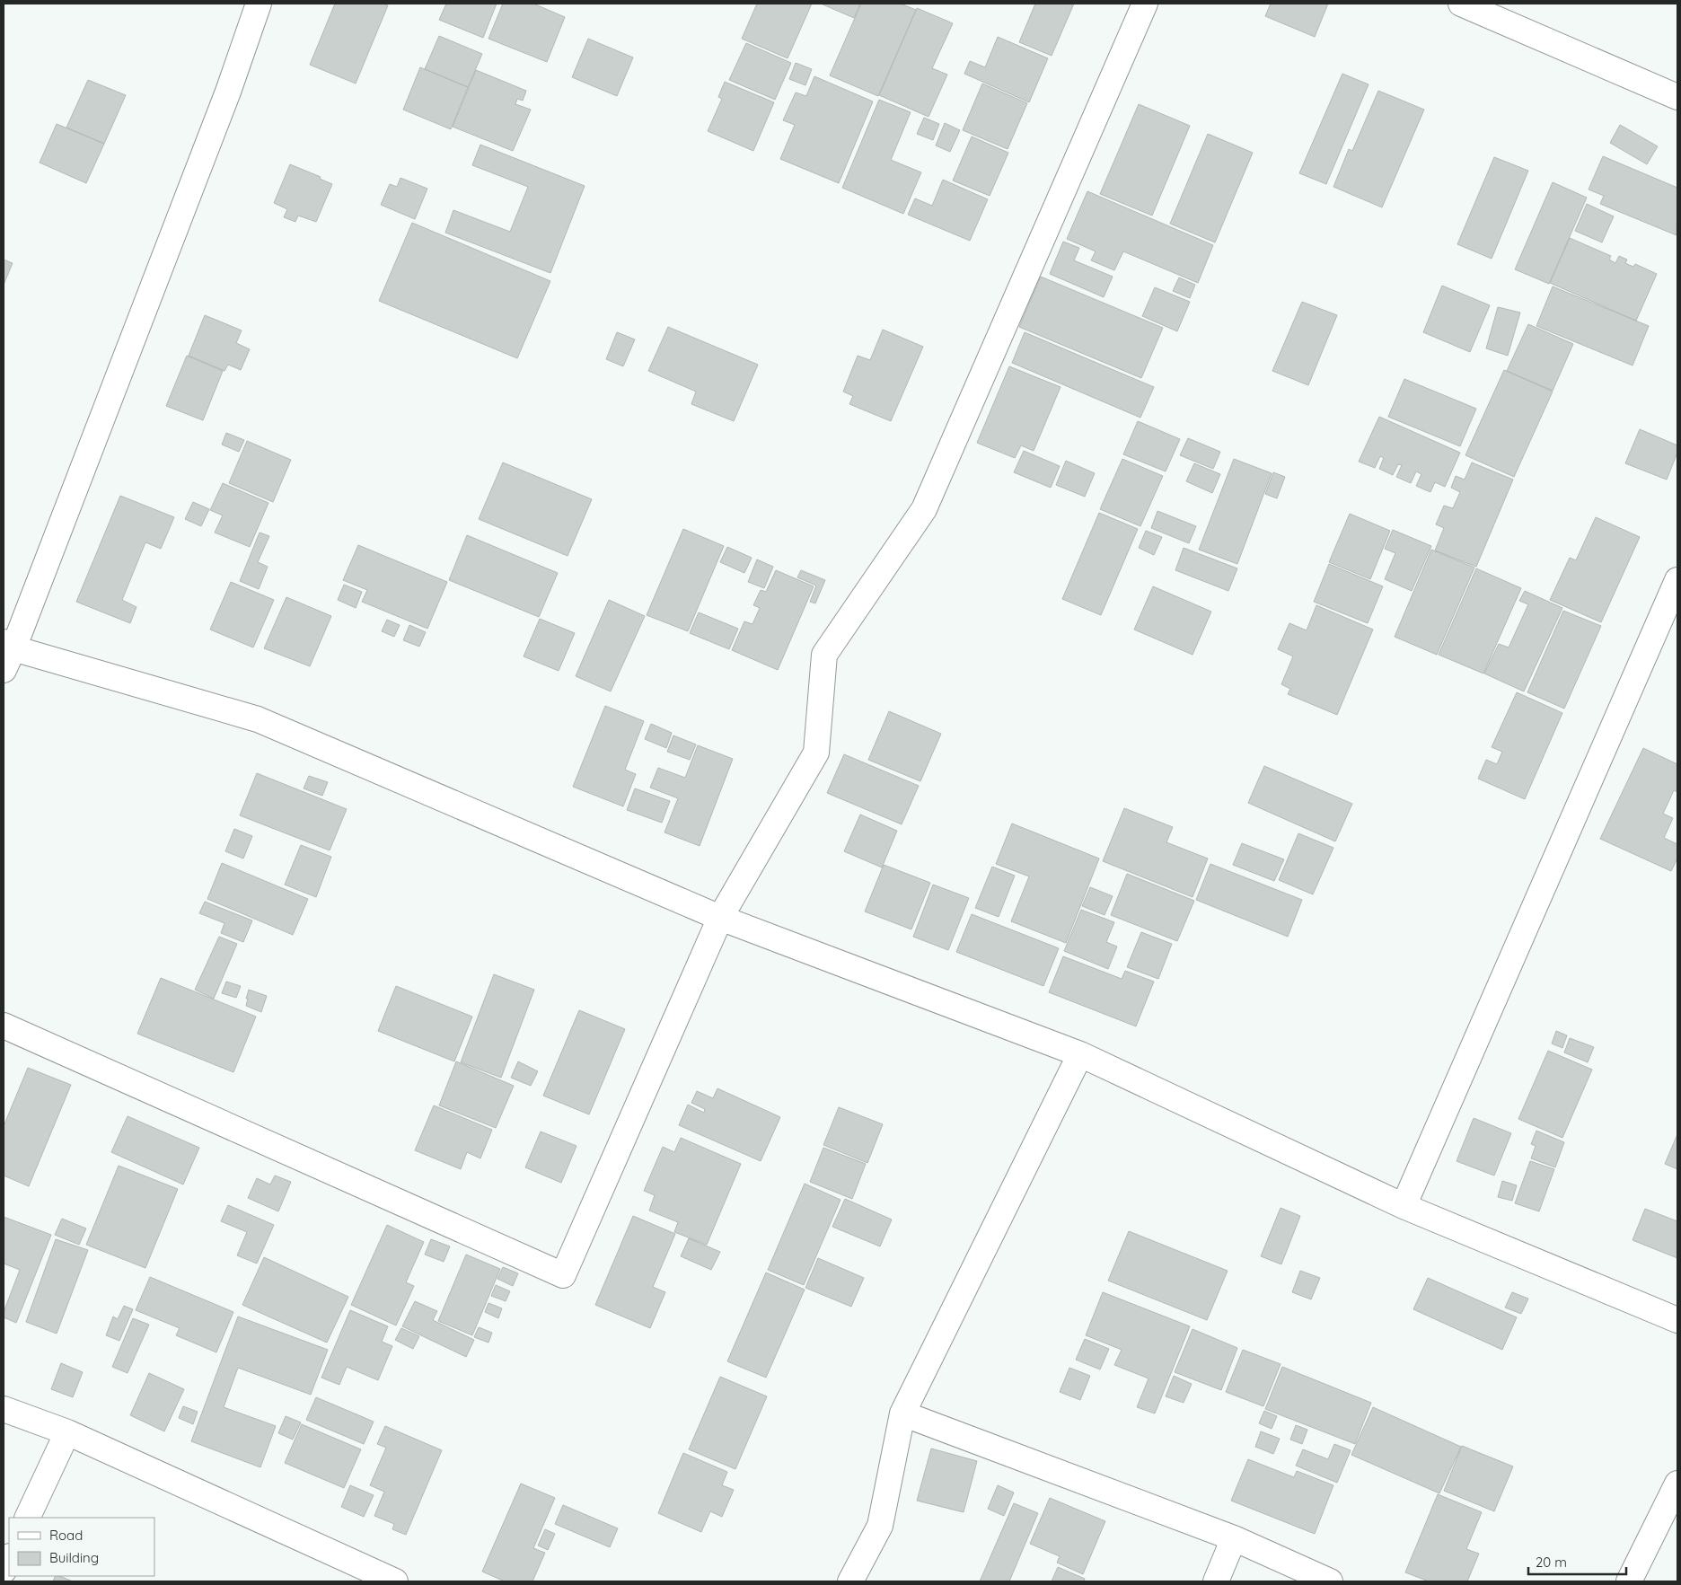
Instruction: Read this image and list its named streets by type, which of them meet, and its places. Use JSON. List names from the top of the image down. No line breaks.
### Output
{"legend":["Road","Building"],"scale_bar":"20 m"}
